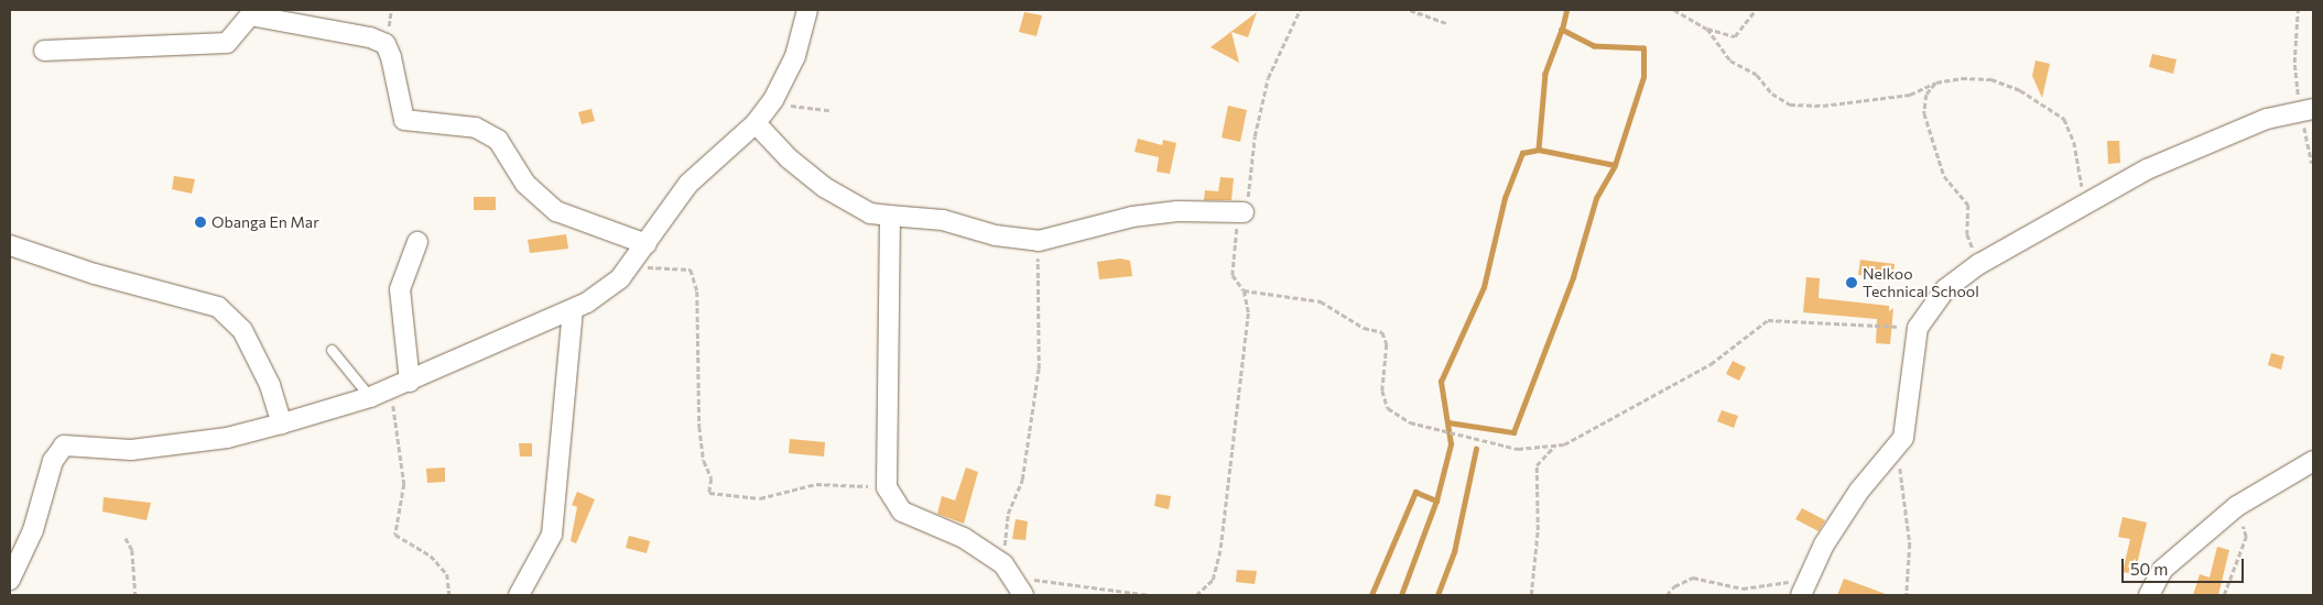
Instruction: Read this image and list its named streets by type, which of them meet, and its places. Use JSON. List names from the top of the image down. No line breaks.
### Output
{"places":["Obanga En Mar","Nelkoo Technical School"],"scale_bar":"50 m"}
